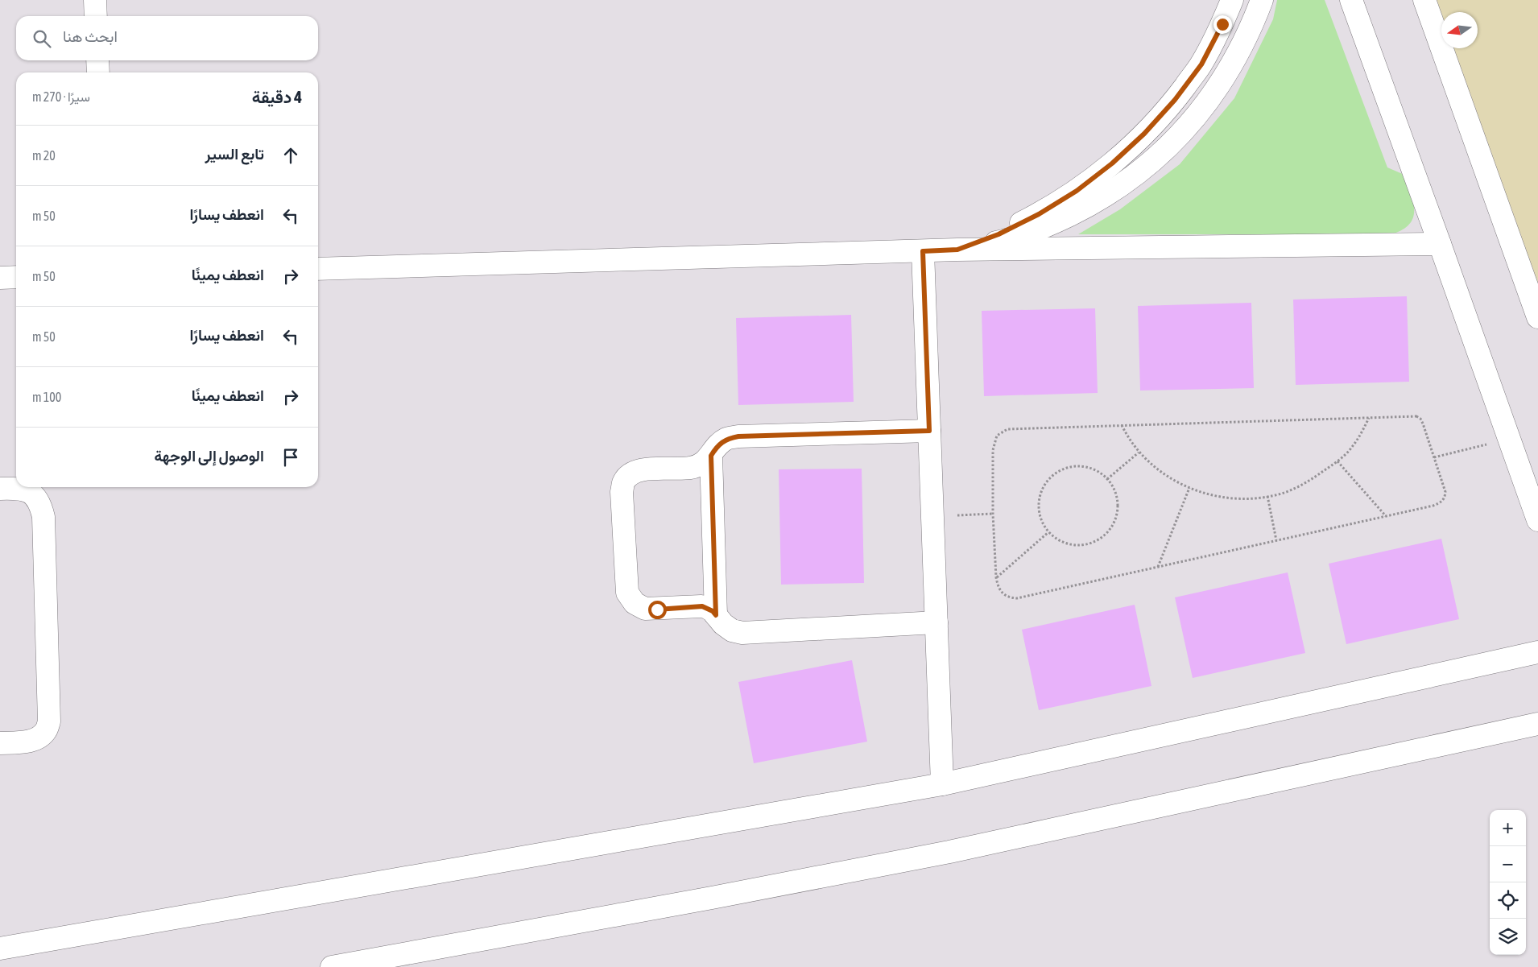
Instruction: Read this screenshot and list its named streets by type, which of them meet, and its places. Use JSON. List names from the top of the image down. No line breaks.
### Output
{"north":"left","page":{"search":"ابحث هنا","heading":["4 دقيقة","سيرًا · 270 m"],"list":[["تابع السير","20 m"],["انعطف يسارًا","50 m"],["انعطف يمينًا","50 m"],["انعطف يسارًا","50 m"],["انعطف يمينًا","100 m"],"الوصول إلى الوجهة"],"map_buttons":["+","−"]}}
